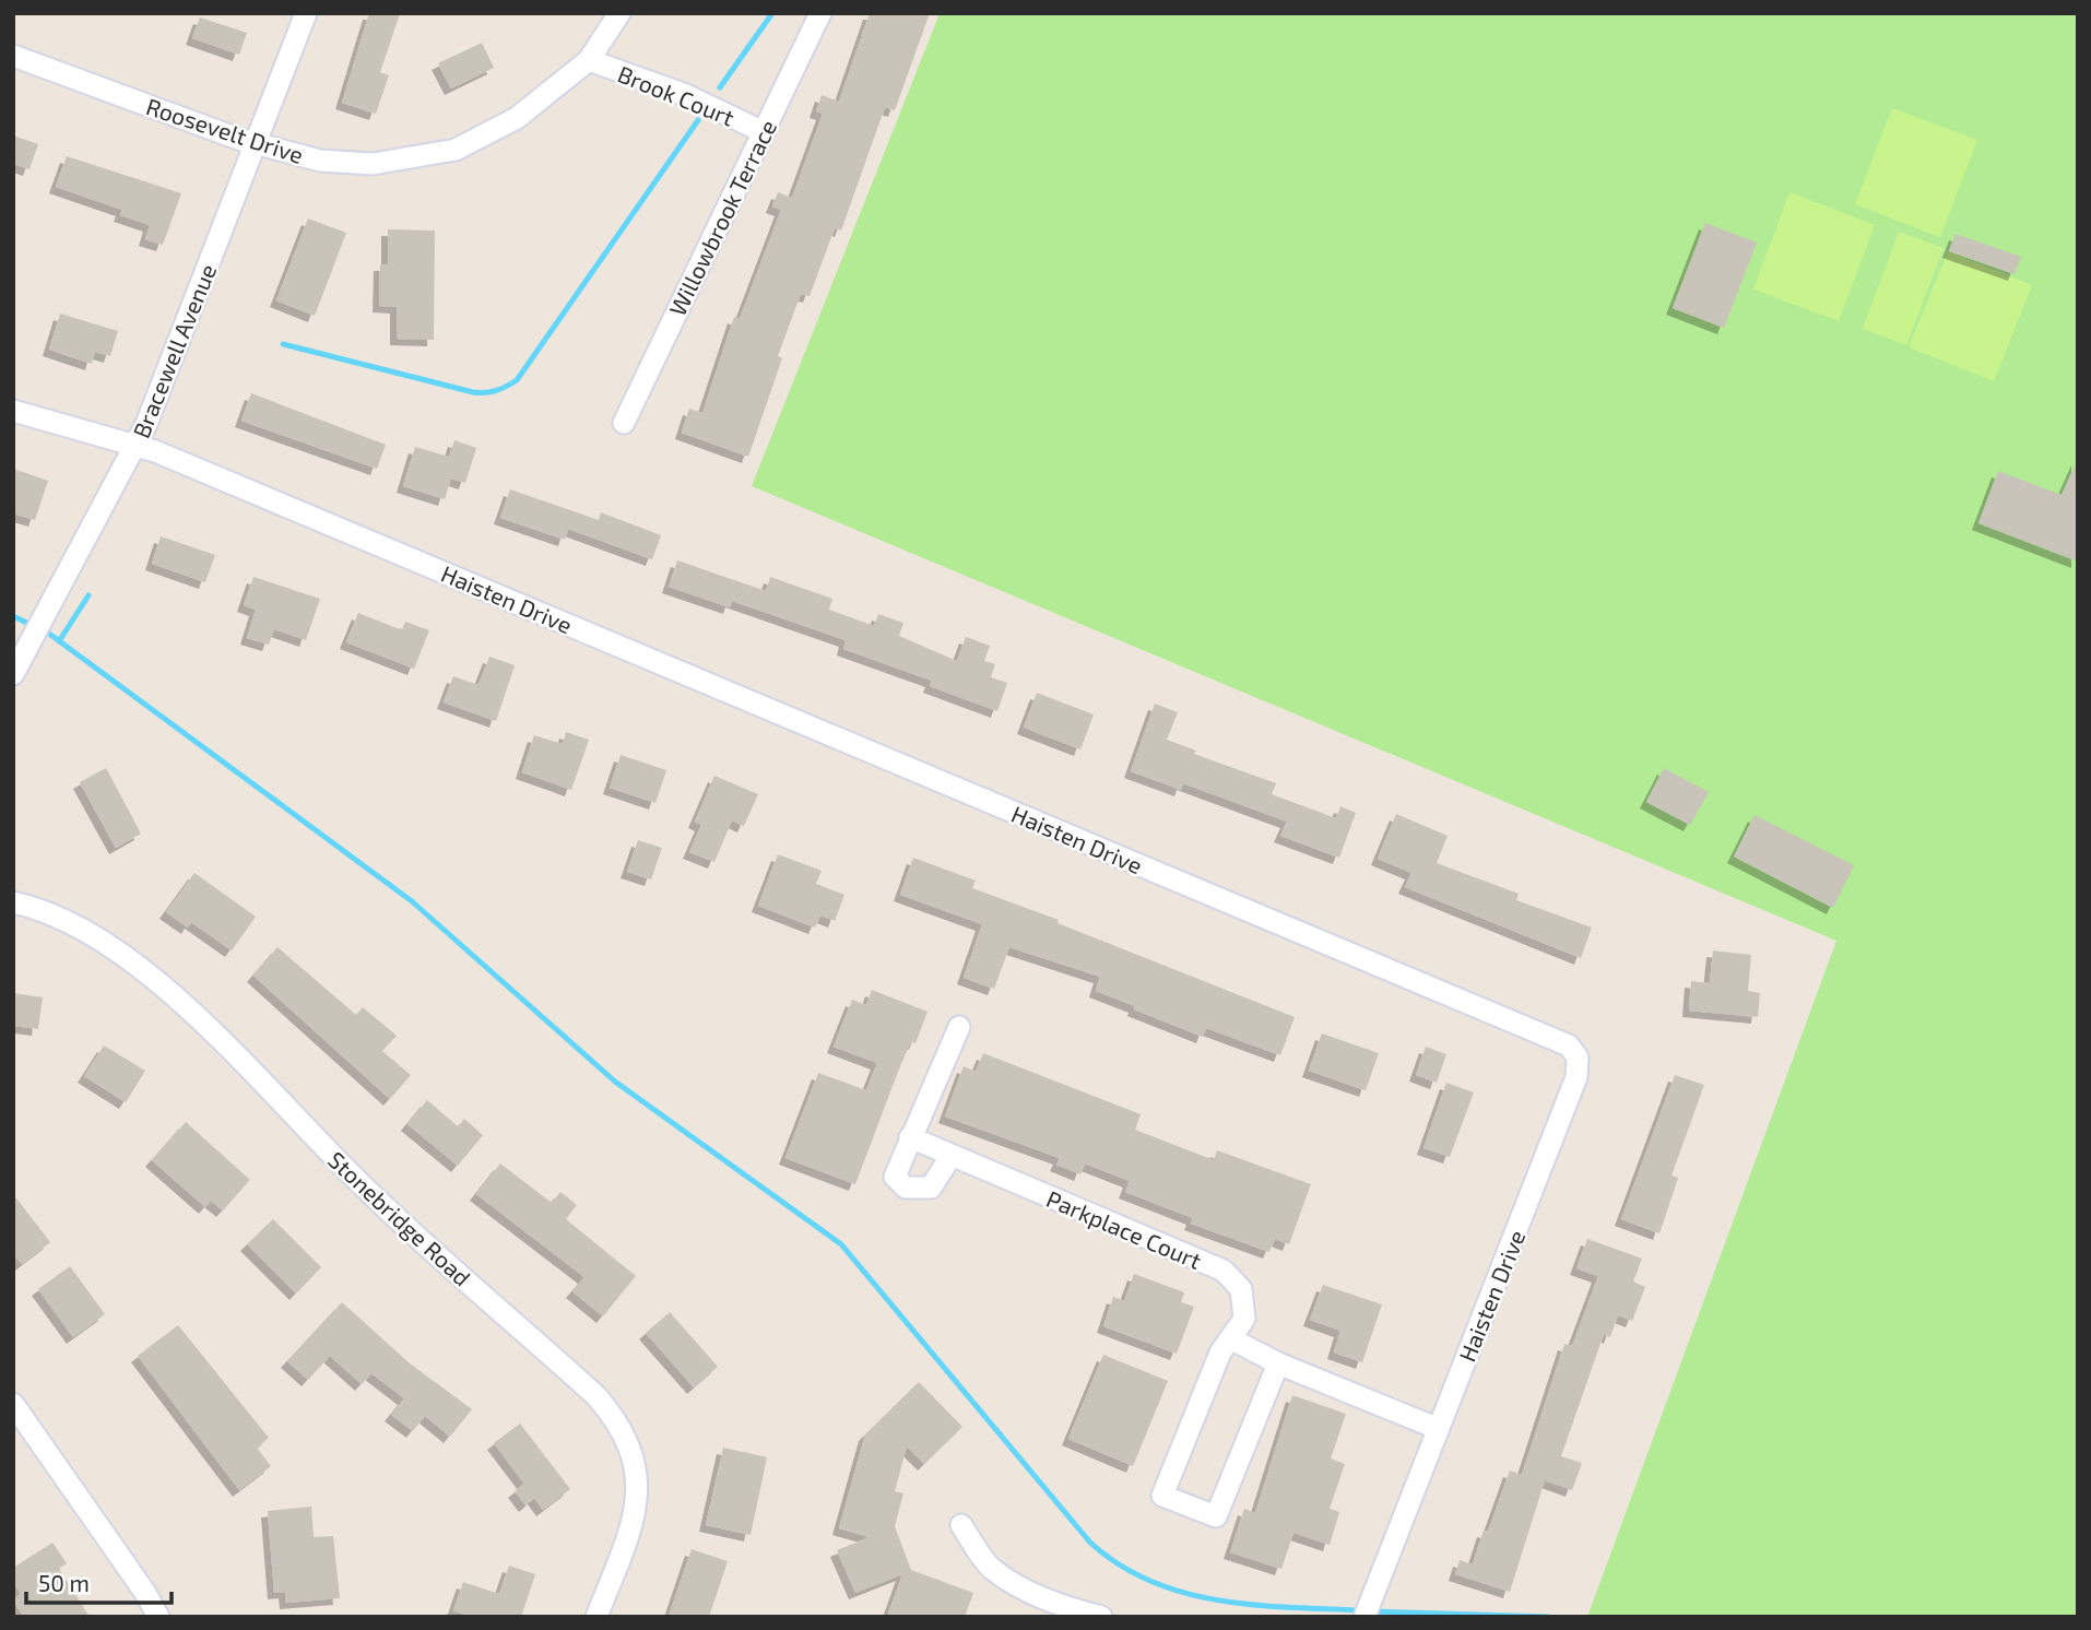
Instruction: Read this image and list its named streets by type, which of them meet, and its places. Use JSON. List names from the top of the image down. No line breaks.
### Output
{"streets":{"street":["Brook Court","Roosevelt Drive","Willowbrook Terrace","Bracewell Avenue","Haisten Drive","Stonebridge Road","Parkplace Court"]},"crossings":[["Brook Court","Roosevelt Drive"],["Brook Court","Willowbrook Terrace"],["Roosevelt Drive","Bracewell Avenue"],["Bracewell Avenue","Haisten Drive"]],"scale_bar":"50 m"}
